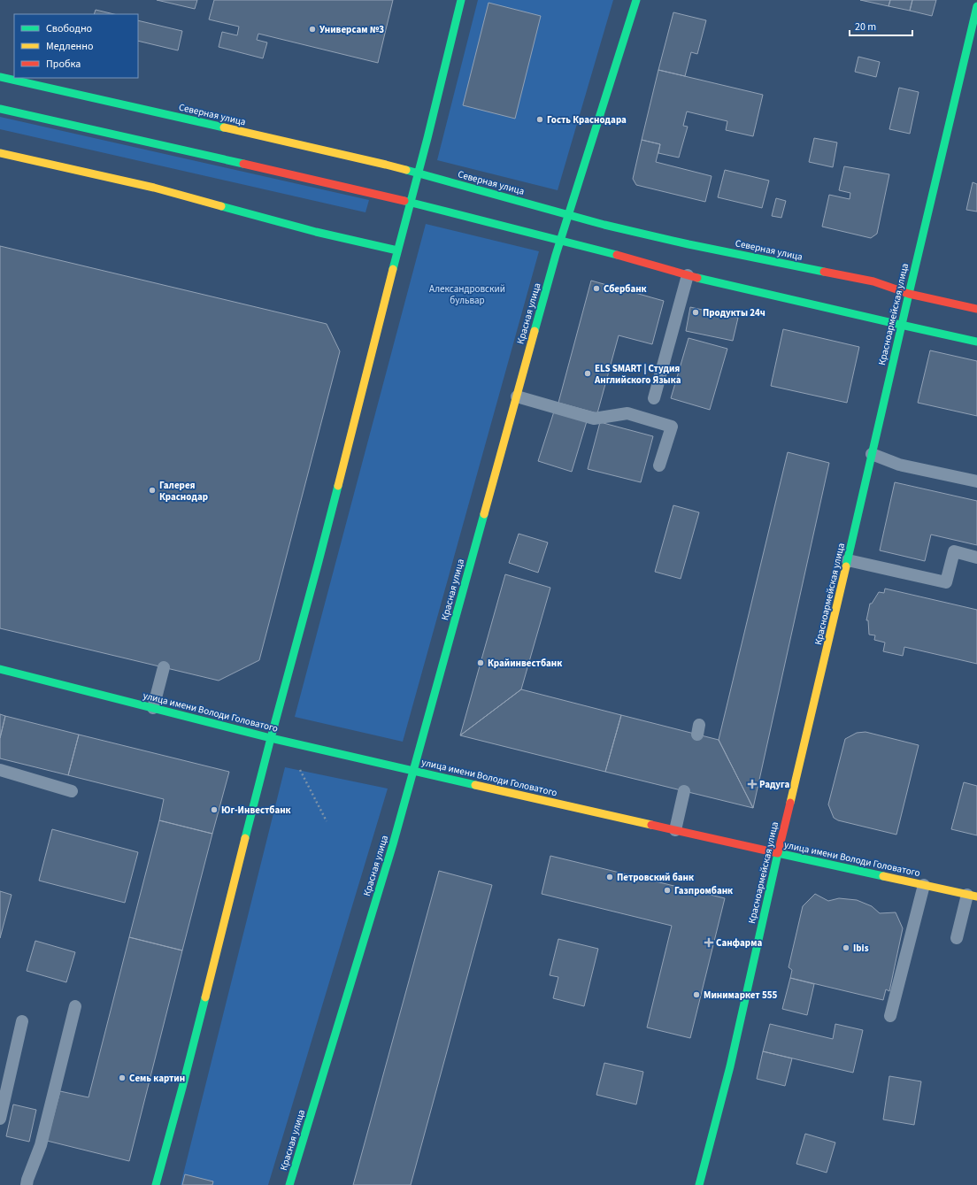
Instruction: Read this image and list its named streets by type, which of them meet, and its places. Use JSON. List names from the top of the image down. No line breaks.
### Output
{"streets":{"main road":["Северная улица","Красная улица","Красноармейская улица","улица имени Володи Головатого"]},"crossings":[["Северная улица","Красная улица"],["Северная улица","Красноармейская улица"],["Красная улица","улица имени Володи Головатого"],["Красноармейская улица","улица имени Володи Головатого"]],"parks":["Александровский бульвар"],"places":{"other":["Универсам №3","Гость Краснодара","Сбербанк","Продукты 24ч","ELS SMART | Студия Английского Языка","Галерея Краснодар","Крайинвестбанк","Юг-Инвестбанк","Петровский банк","Газпромбанк","Ibis","Минимаркет 555","Семь картин"],"health":["Радуга","Санфарма"]},"legend":["Свободно","Медленно","Пробка"],"scale_bar":"20 m"}
